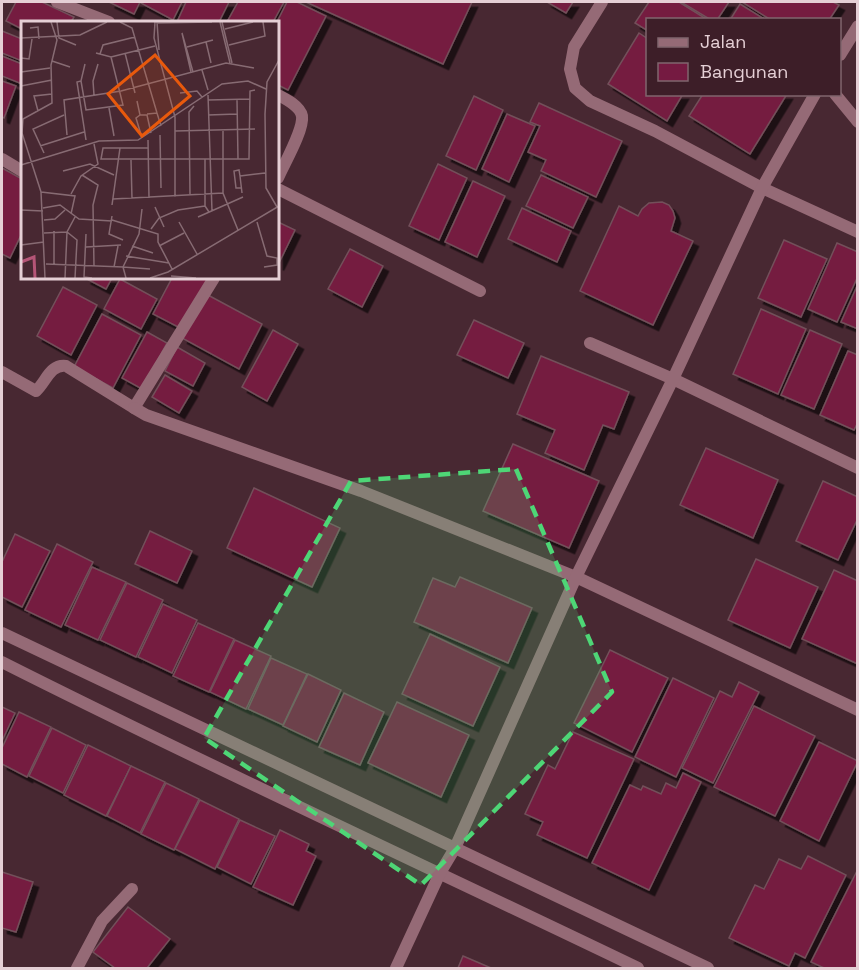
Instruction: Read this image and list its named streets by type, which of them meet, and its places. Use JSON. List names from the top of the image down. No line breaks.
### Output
{"legend":["Jalan","Bangunan"]}
